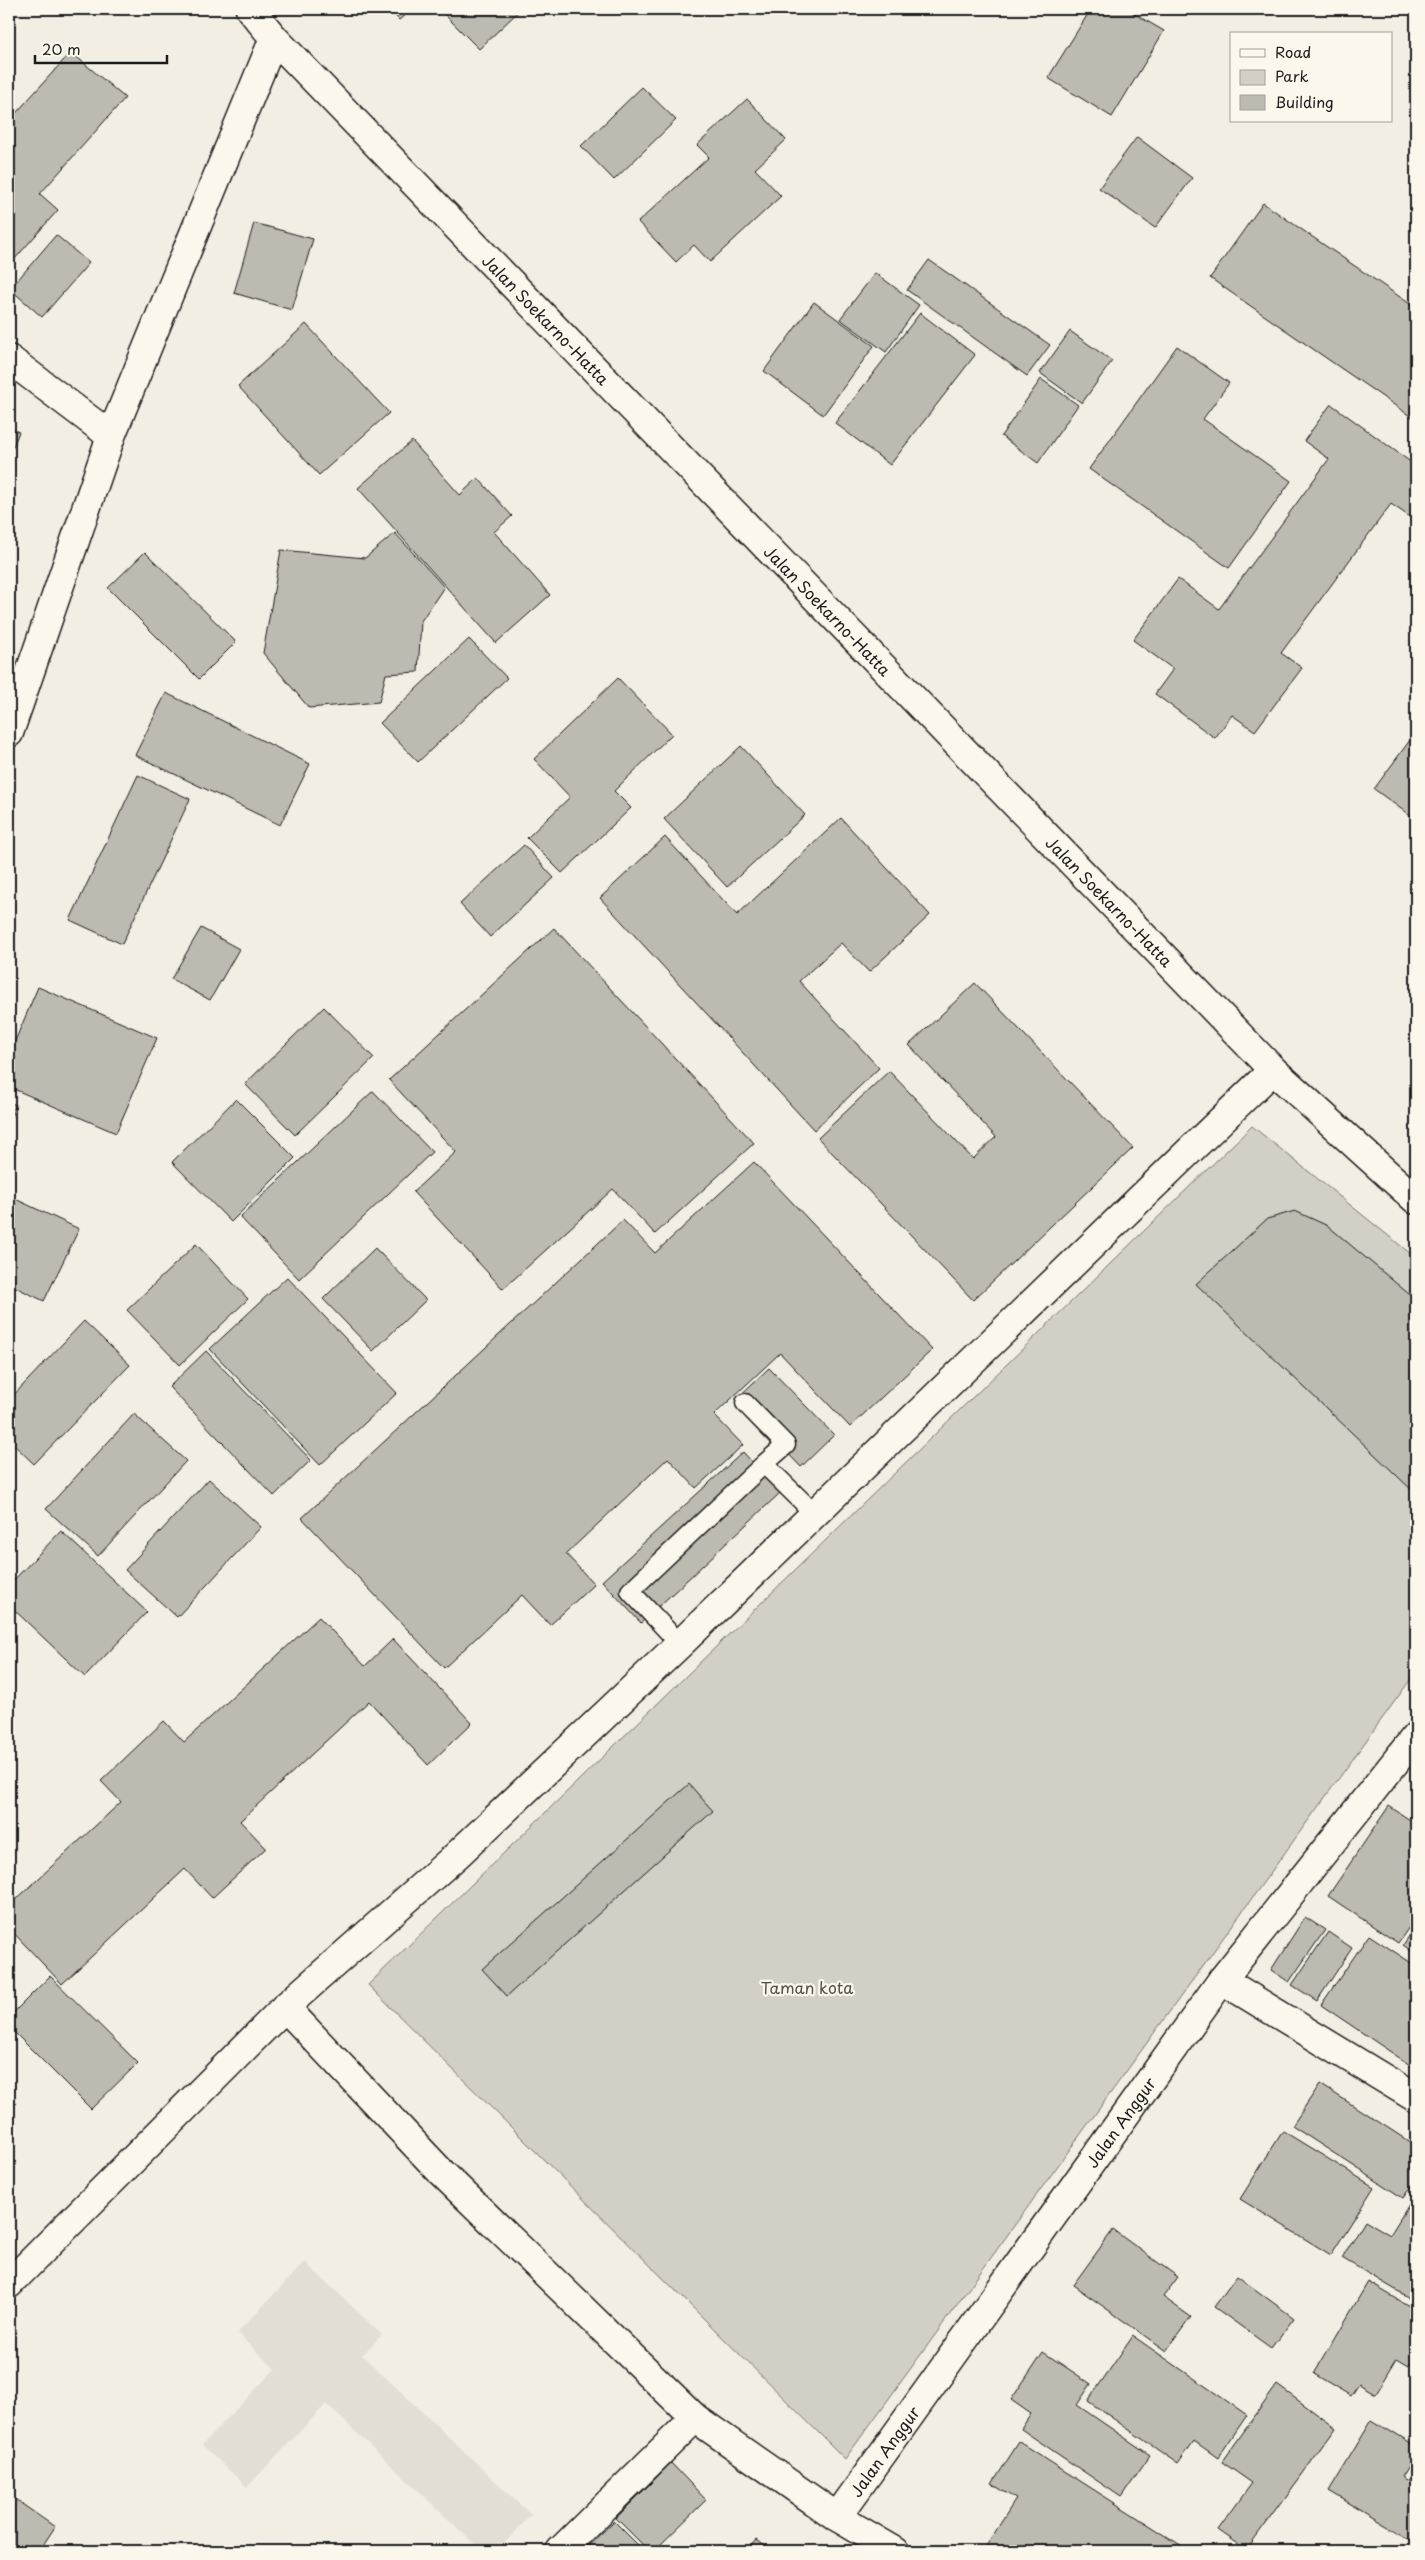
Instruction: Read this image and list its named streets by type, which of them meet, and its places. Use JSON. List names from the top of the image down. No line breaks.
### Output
{"streets":{"main road":["Jalan Soekarno-Hatta","Jalan Anggur"]},"parks":["Taman kota"],"legend":["Road","Park","Building"],"scale_bar":"20 m"}
